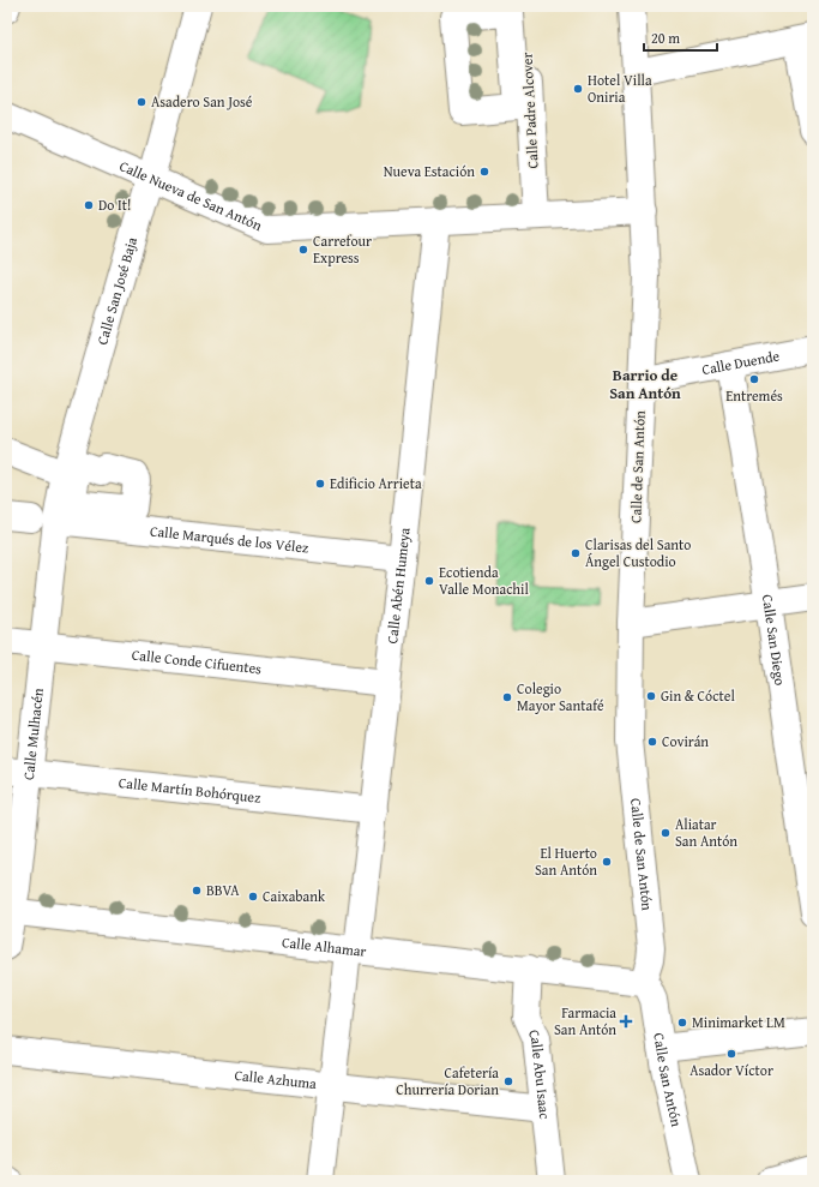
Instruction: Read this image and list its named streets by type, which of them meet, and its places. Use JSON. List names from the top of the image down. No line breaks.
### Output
{"streets":{"street":["Calle Padre Alcover","Calle Nueva de San Antón","Calle San José Baja","Calle Duende","Calle de San Antón","Calle Marqués de los Vélez","Calle Abén Humeya","Calle San Diego","Calle Conde Cifuentes","Calle Mulhacén","Calle Martín Bohórquez","Calle Alhamar","Calle Abu Isaac","Calle Azhuma","Calle San Antón"]},"crossings":[["Calle Padre Alcover","Calle Nueva de San Antón"],["Calle Nueva de San Antón","Calle San José Baja"],["Calle Nueva de San Antón","Calle de San Antón"],["Calle Nueva de San Antón","Calle Abén Humeya"],["Calle San José Baja","Calle Marqués de los Vélez"],["Calle San José Baja","Calle Mulhacén"],["Calle Duende","Calle de San Antón"],["Calle Duende","Calle San Diego"],["Calle de San Antón","Calle Alhamar"],["Calle de San Antón","Calle San Antón"],["Calle Marqués de los Vélez","Calle Abén Humeya"],["Calle Marqués de los Vélez","Calle Mulhacén"],["Calle Abén Humeya","Calle Conde Cifuentes"],["Calle Abén Humeya","Calle Martín Bohórquez"],["Calle Abén Humeya","Calle Alhamar"],["Calle Abén Humeya","Calle Azhuma"],["Calle Conde Cifuentes","Calle Mulhacén"],["Calle Mulhacén","Calle Martín Bohórquez"],["Calle Mulhacén","Calle Alhamar"],["Calle Alhamar","Calle Abu Isaac"],["Calle Alhamar","Calle San Antón"],["Calle Abu Isaac","Calle Azhuma"]],"districts":["Barrio de San Antón"],"places":{"other":["Hotel Villa Oniria","Asadero San José","Nueva Estación","Do It!","Carrefour Express","Entremés","Edificio Arrieta","Clarisas del Santo Ángel Custodio","Ecotienda Valle Monachil","Gin & Cóctel","Colegio Mayor Santafé","Covirán","Aliatar San Antón","El Huerto San Antón","BBVA","Caixabank","Minimarket LM","Asador Víctor","Cafetería Churrería Dorian"],"health":["Farmacia San Antón"]},"scale_bar":"20 m"}
